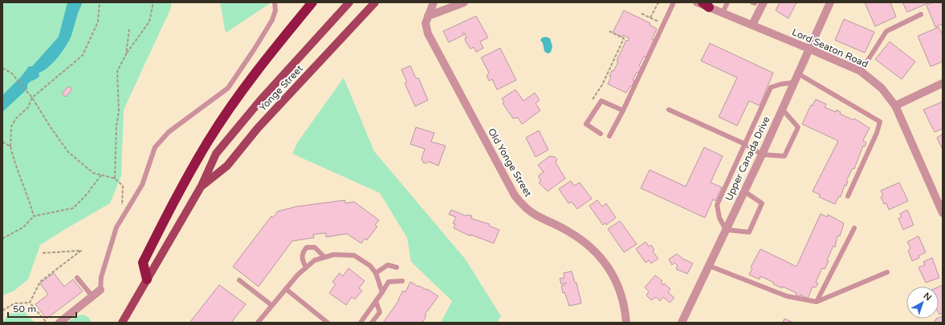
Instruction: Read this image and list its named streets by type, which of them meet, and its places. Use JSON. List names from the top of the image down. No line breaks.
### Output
{"streets":{"main road":["Yonge Street"],"street":["Lord Seaton Road","Upper Canada Drive","Old Yonge Street"]},"crossings":[["Lord Seaton Road","Upper Canada Drive"]],"scale_bar":"50 m","north":"top right"}
